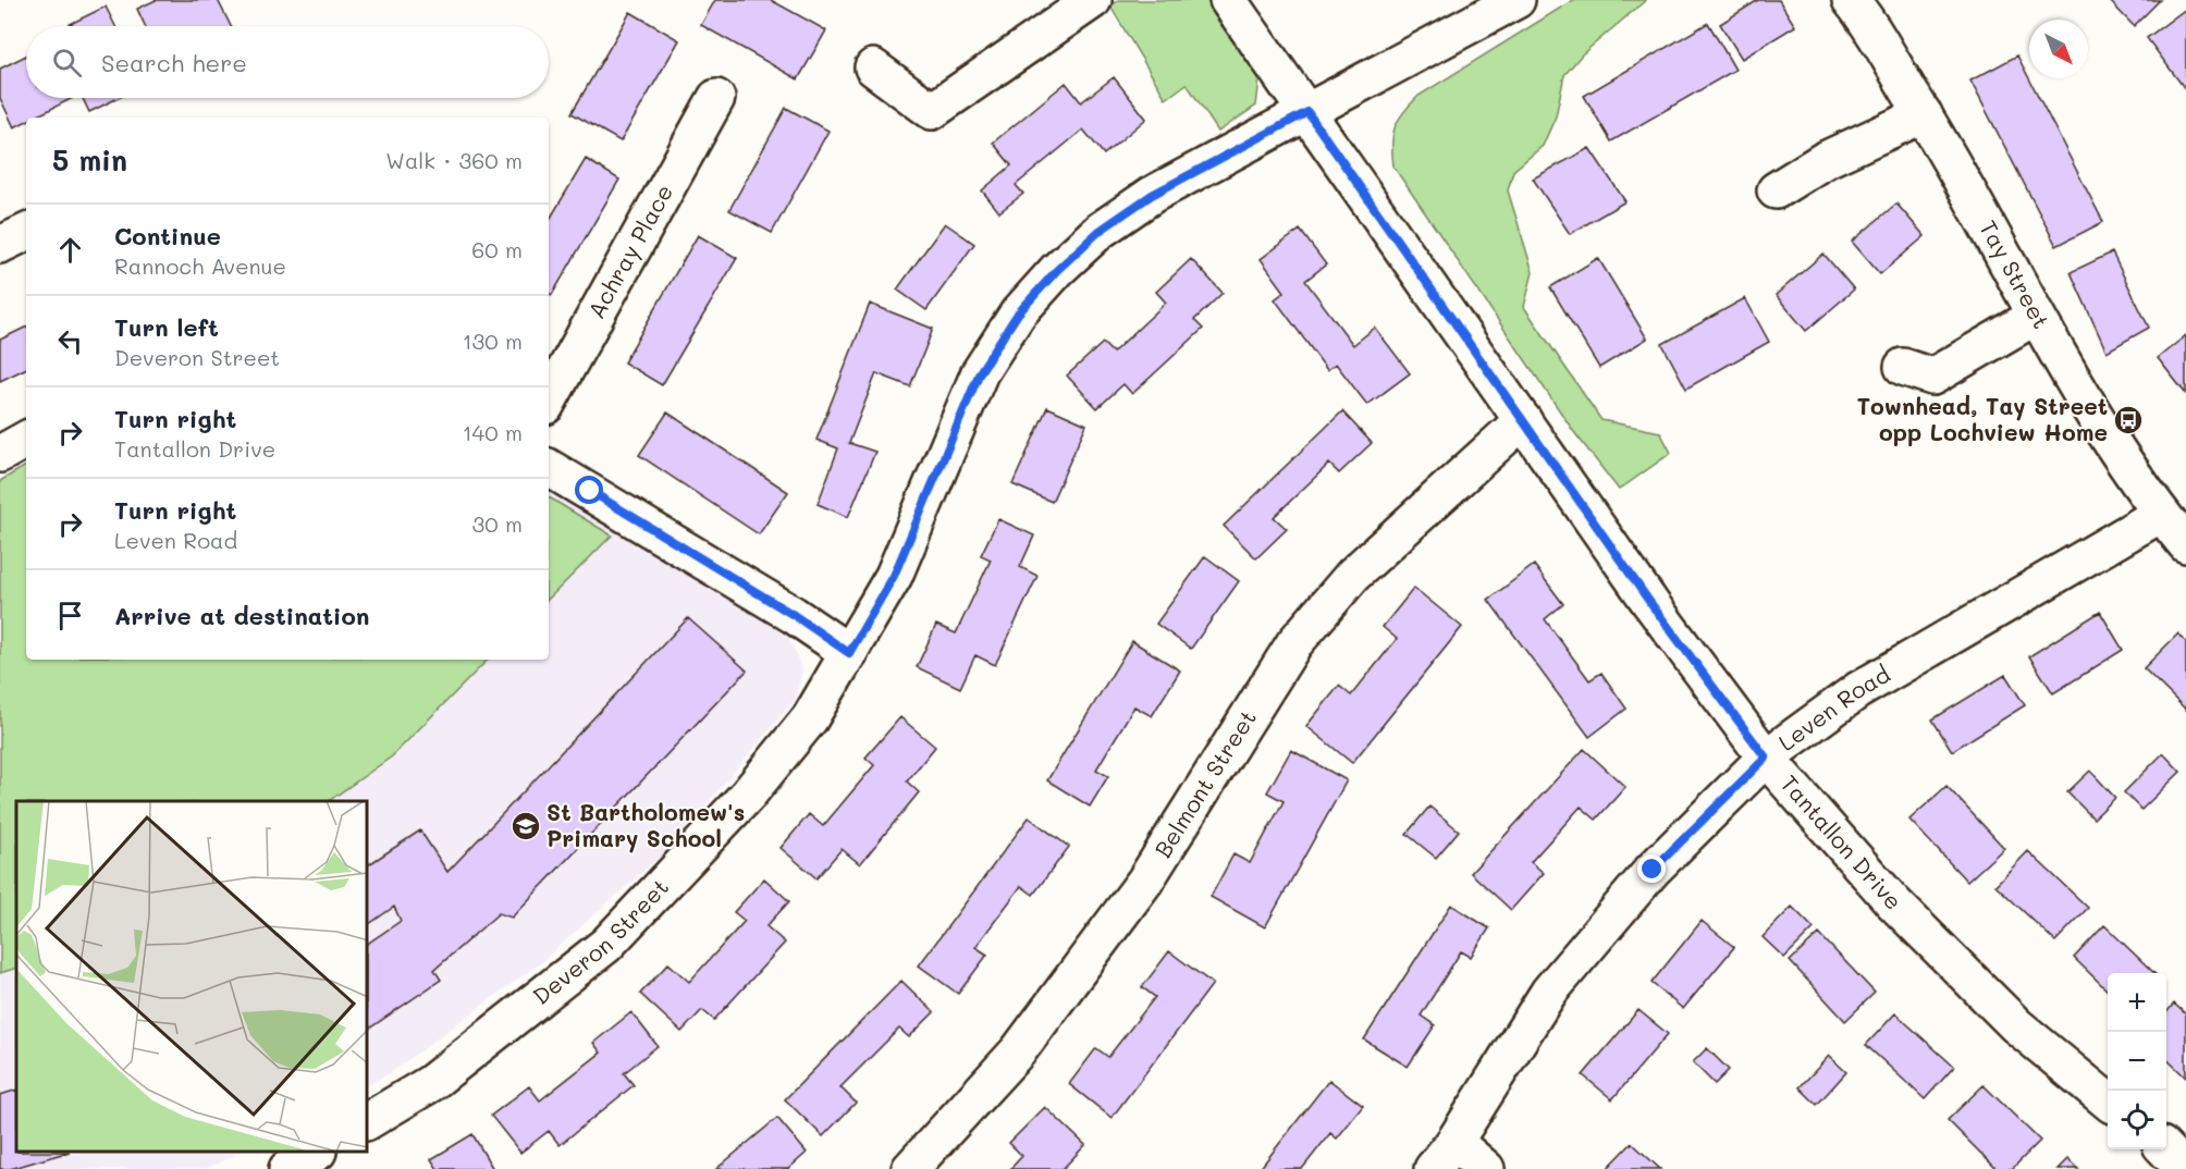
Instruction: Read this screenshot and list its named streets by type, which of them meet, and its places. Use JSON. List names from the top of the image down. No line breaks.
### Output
{"streets":{"street":["Achray Place","Tay Street","Leven Road","Belmont Street","Tantallon Drive","Deveron Street"]},"crossings":[["Tay Street","Leven Road"],["Leven Road","Tantallon Drive"],["Belmont Street","Tantallon Drive"],["Tantallon Drive","Deveron Street"]],"places":{"bus stop":["Townhead, Tay Street opp Lochview Home"],"school or university":["St Bartholomew's Primary School"]},"north":"bottom right","page":{"search":"Search here","heading":["5 min","Walk · 360 m"],"list":[["Continue","Rannoch Avenue","60 m"],["Turn left","Deveron Street","130 m"],["Turn right","Tantallon Drive","140 m"],["Turn right","Leven Road","30 m"],"Arrive at destination"],"map_buttons":["+","−"]}}
